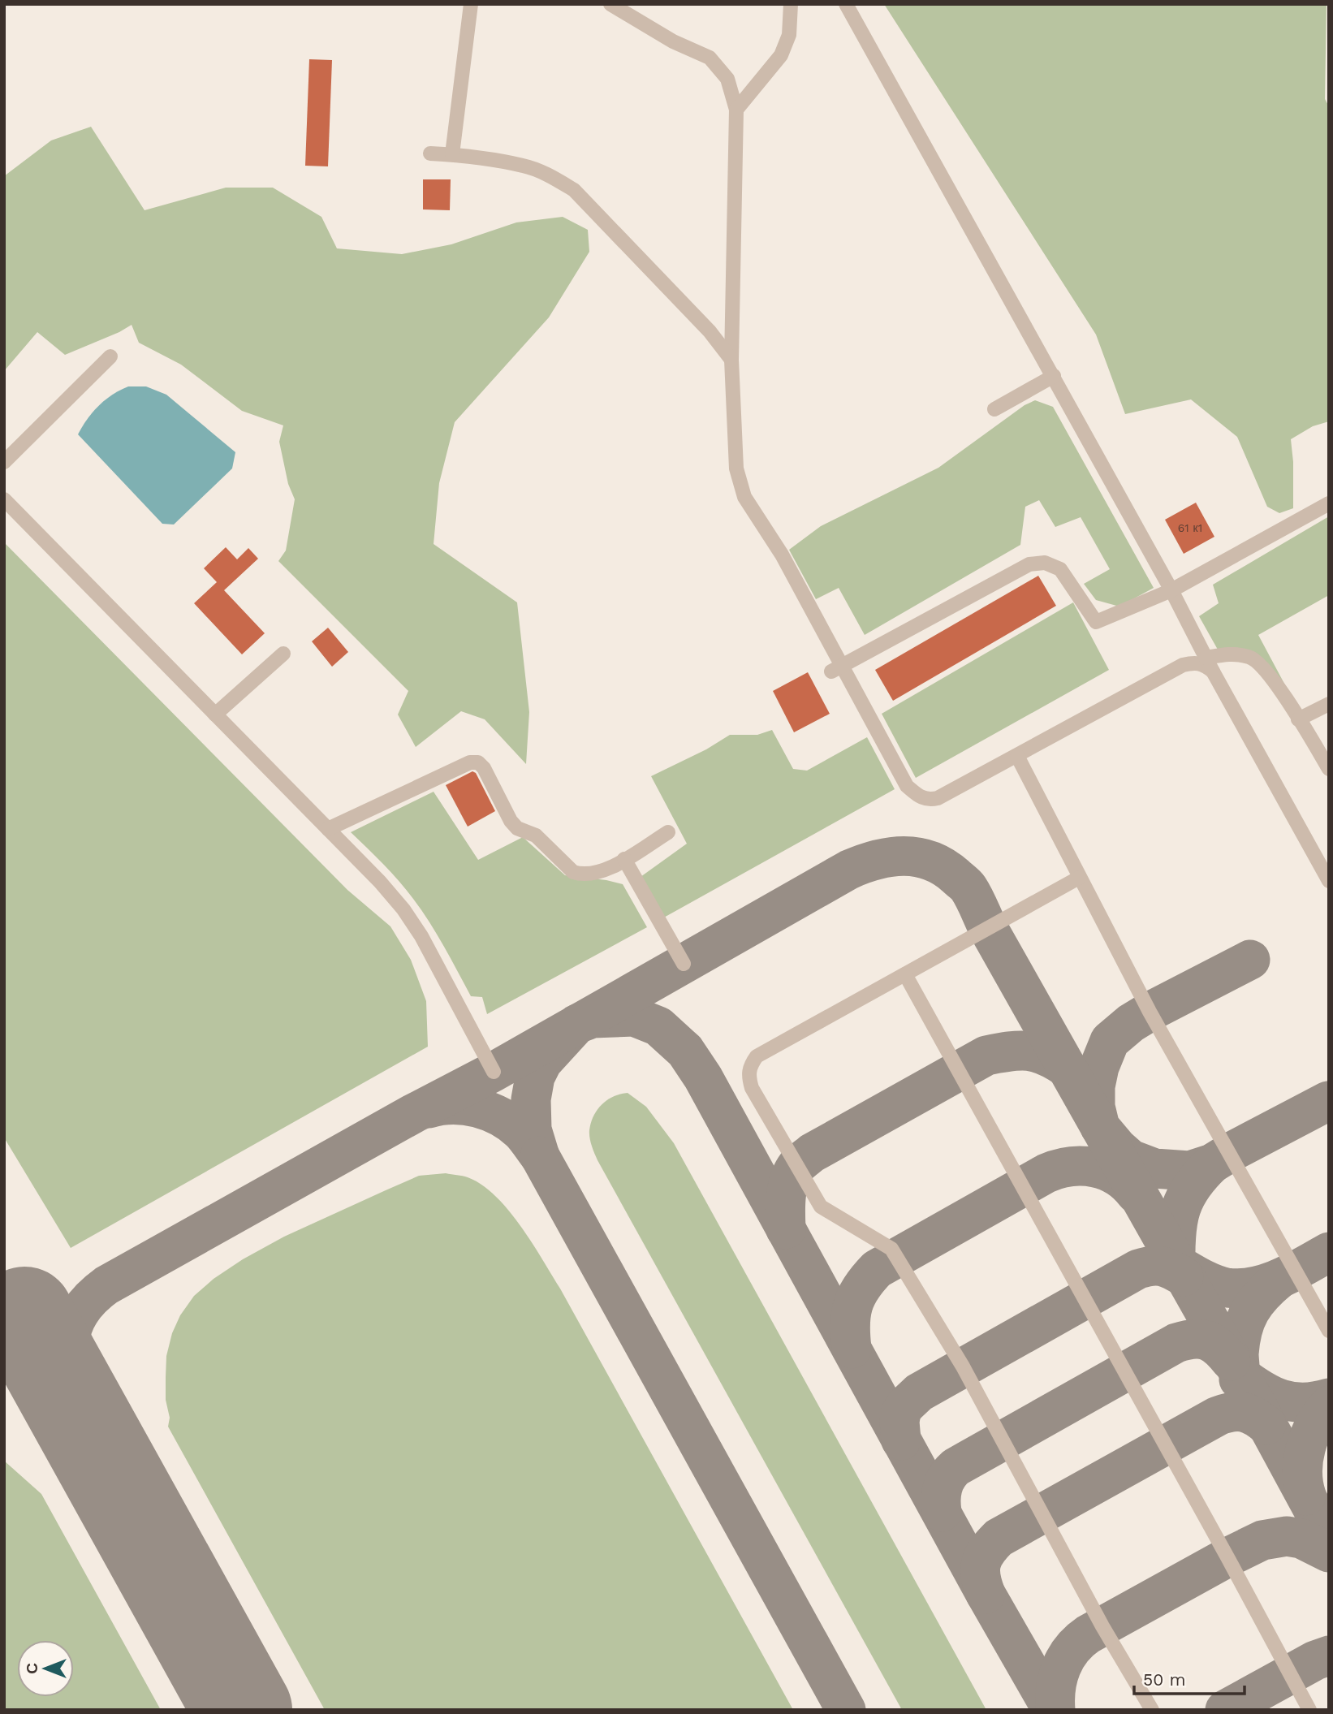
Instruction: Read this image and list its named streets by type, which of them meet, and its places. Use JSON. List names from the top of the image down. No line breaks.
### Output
{"house_numbers":["61 к1"],"scale_bar":"50 m","north":"left"}
